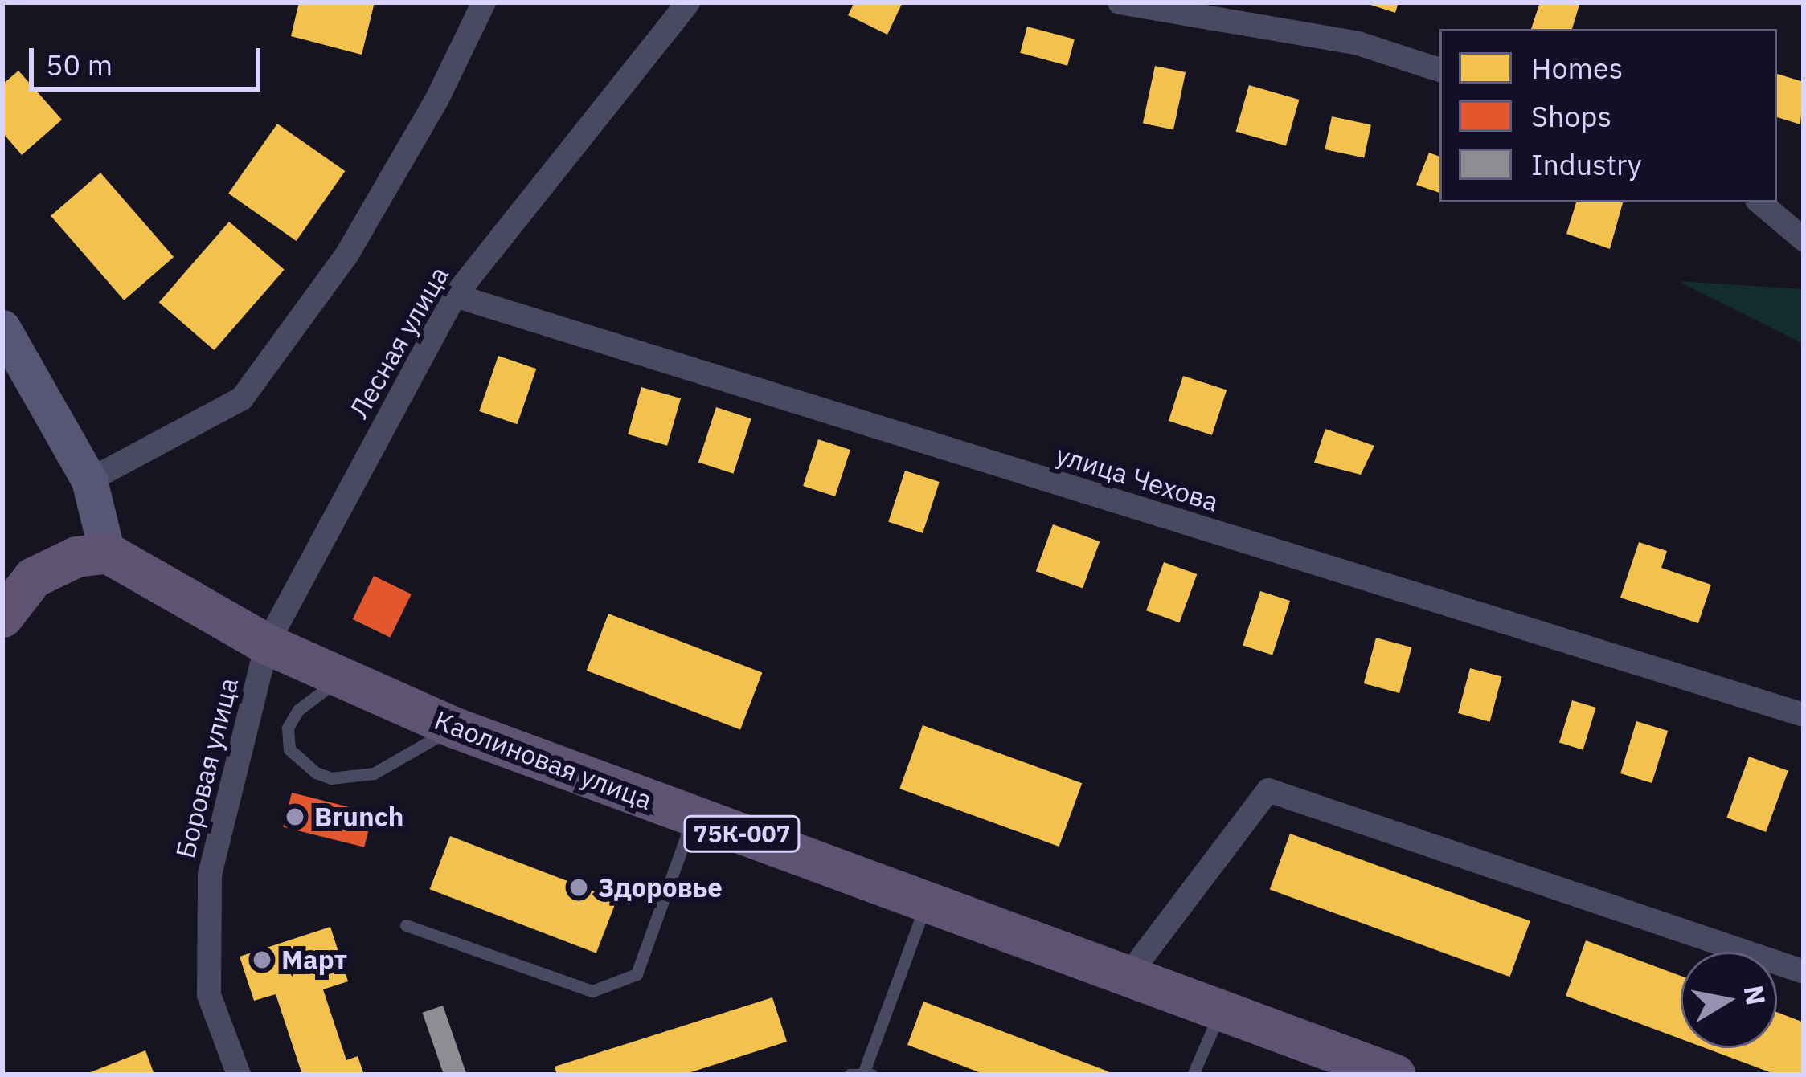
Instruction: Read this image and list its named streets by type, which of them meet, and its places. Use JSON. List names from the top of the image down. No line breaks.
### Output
{"streets":{"main road":["Каолиновая улица","75К-007"],"street":["Лесная улица","улица Чехова","Боровая улица"]},"crossings":[["Лесная улица","улица Чехова"],["Лесная улица","Каолиновая улица"],["Лесная улица","Боровая улица"],["Каолиновая улица","Боровая улица"]],"places":["Brunch","Здоровье","Март"],"legend":["Homes","Shops","Industry"],"scale_bar":"50 m","north":"right"}
